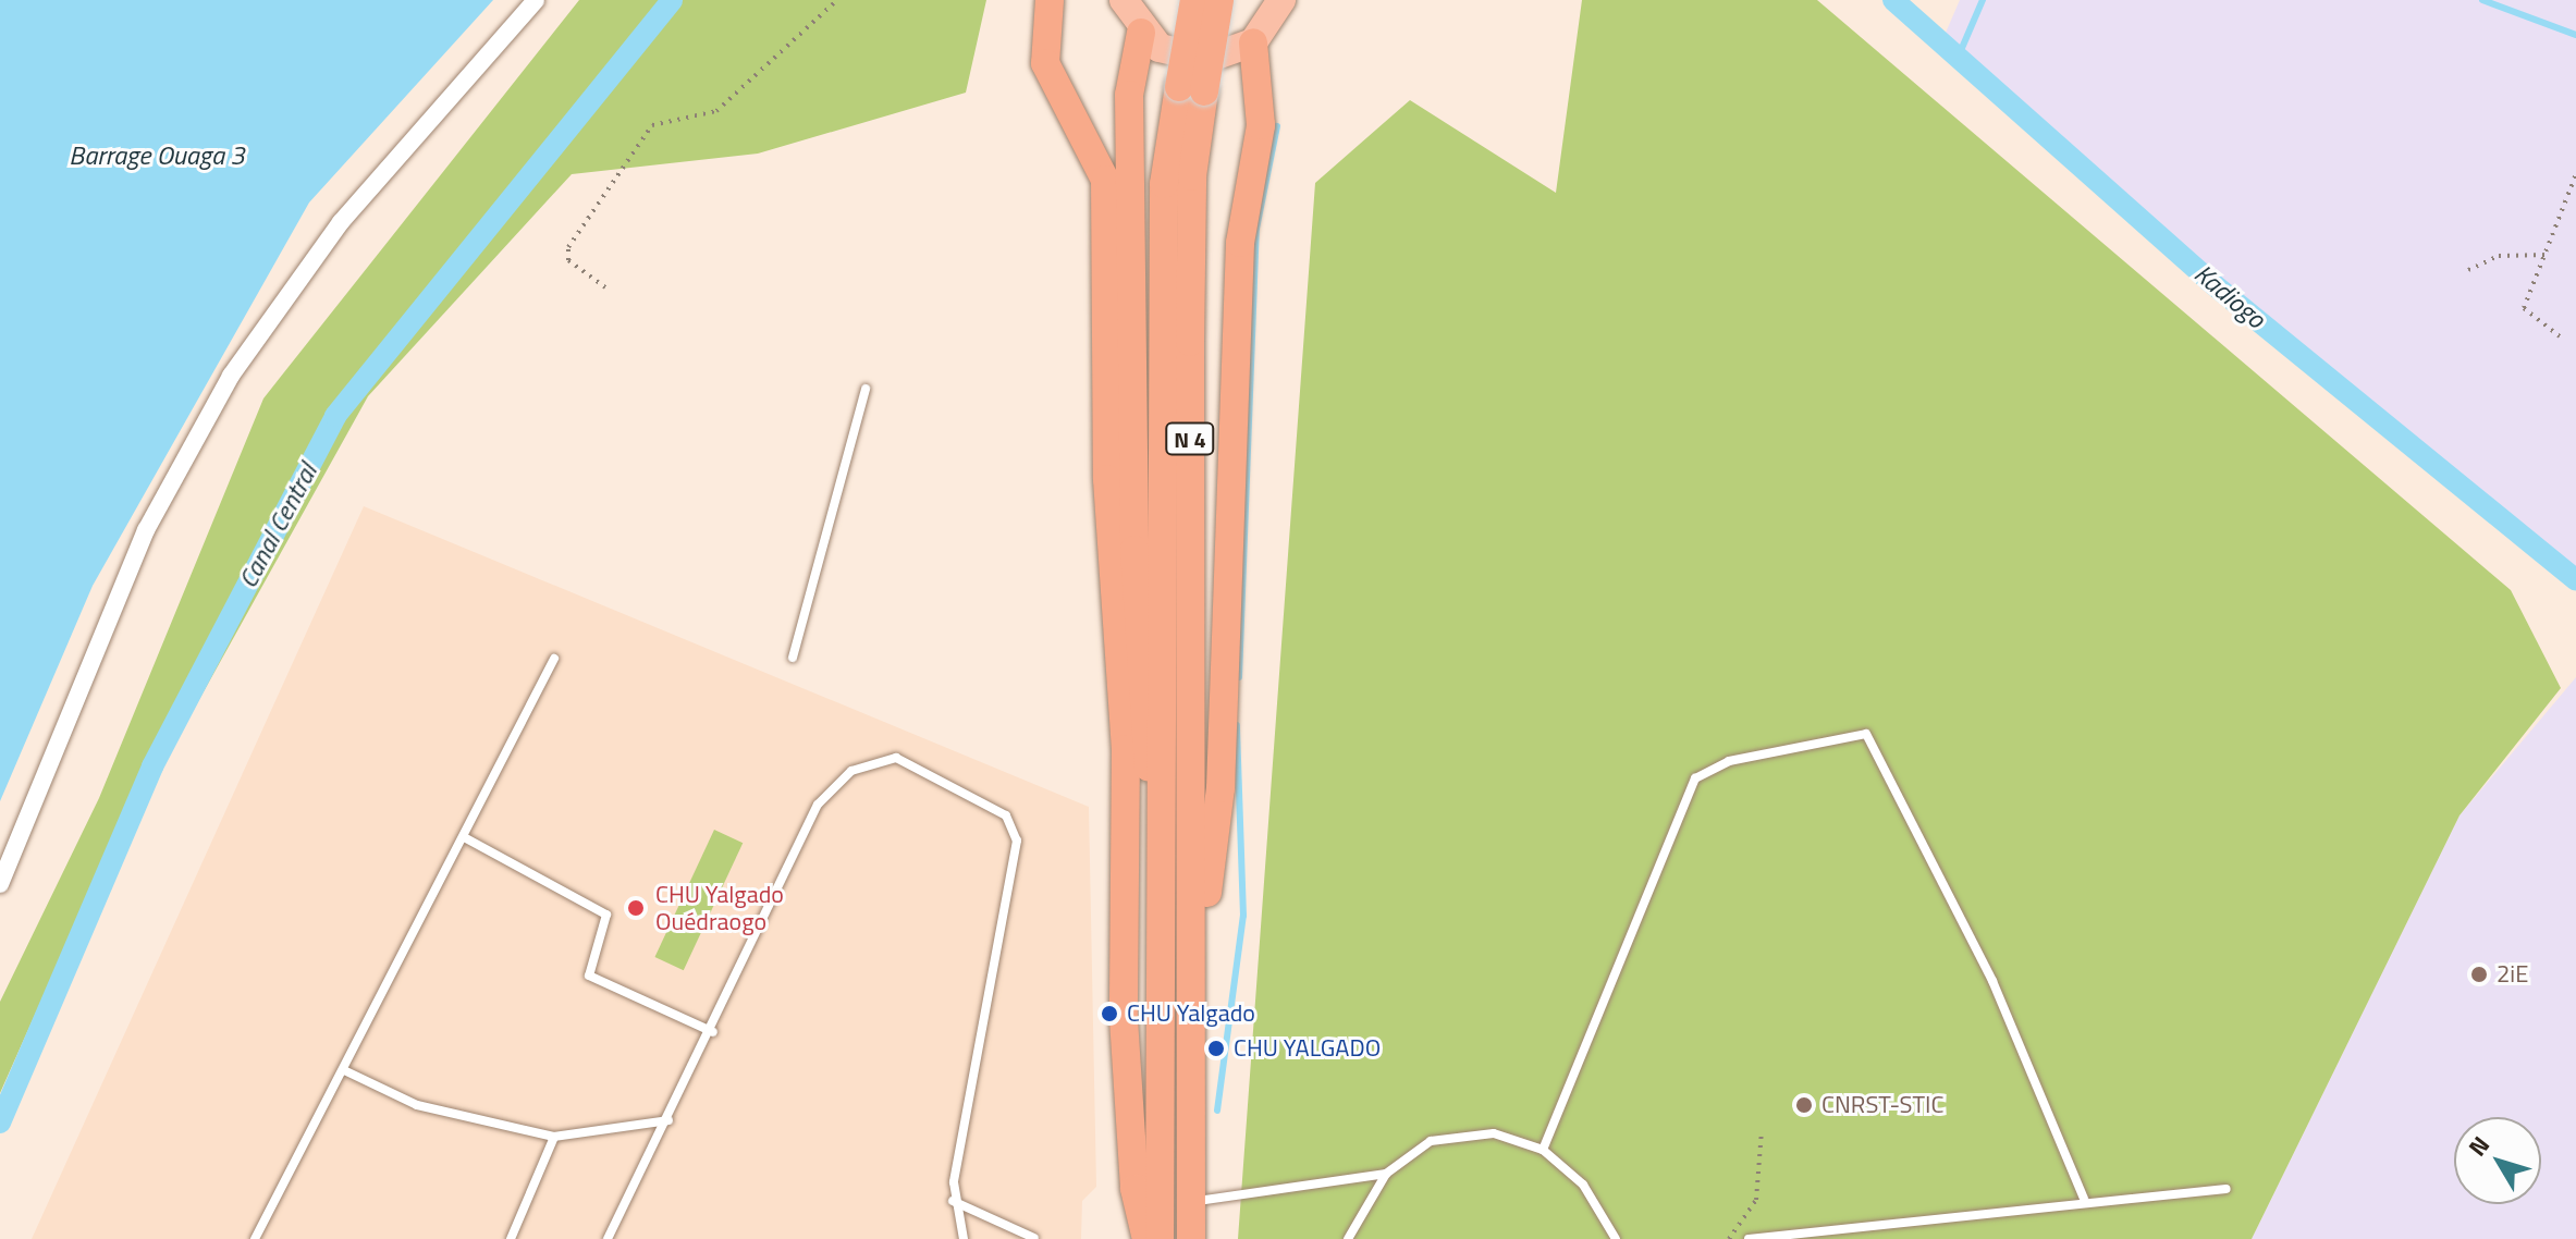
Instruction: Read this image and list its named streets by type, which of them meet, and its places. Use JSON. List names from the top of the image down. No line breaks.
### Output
{"streets":{"highway":["N 4"]},"water":["Barrage Ouaga 3","Kadiogo","Canal Central"],"places":["CHU Yalgado Ouédraogo","2iE","CHU Yalgado","CHU YALGADO","CNRST-STIC"],"north":"top left"}
